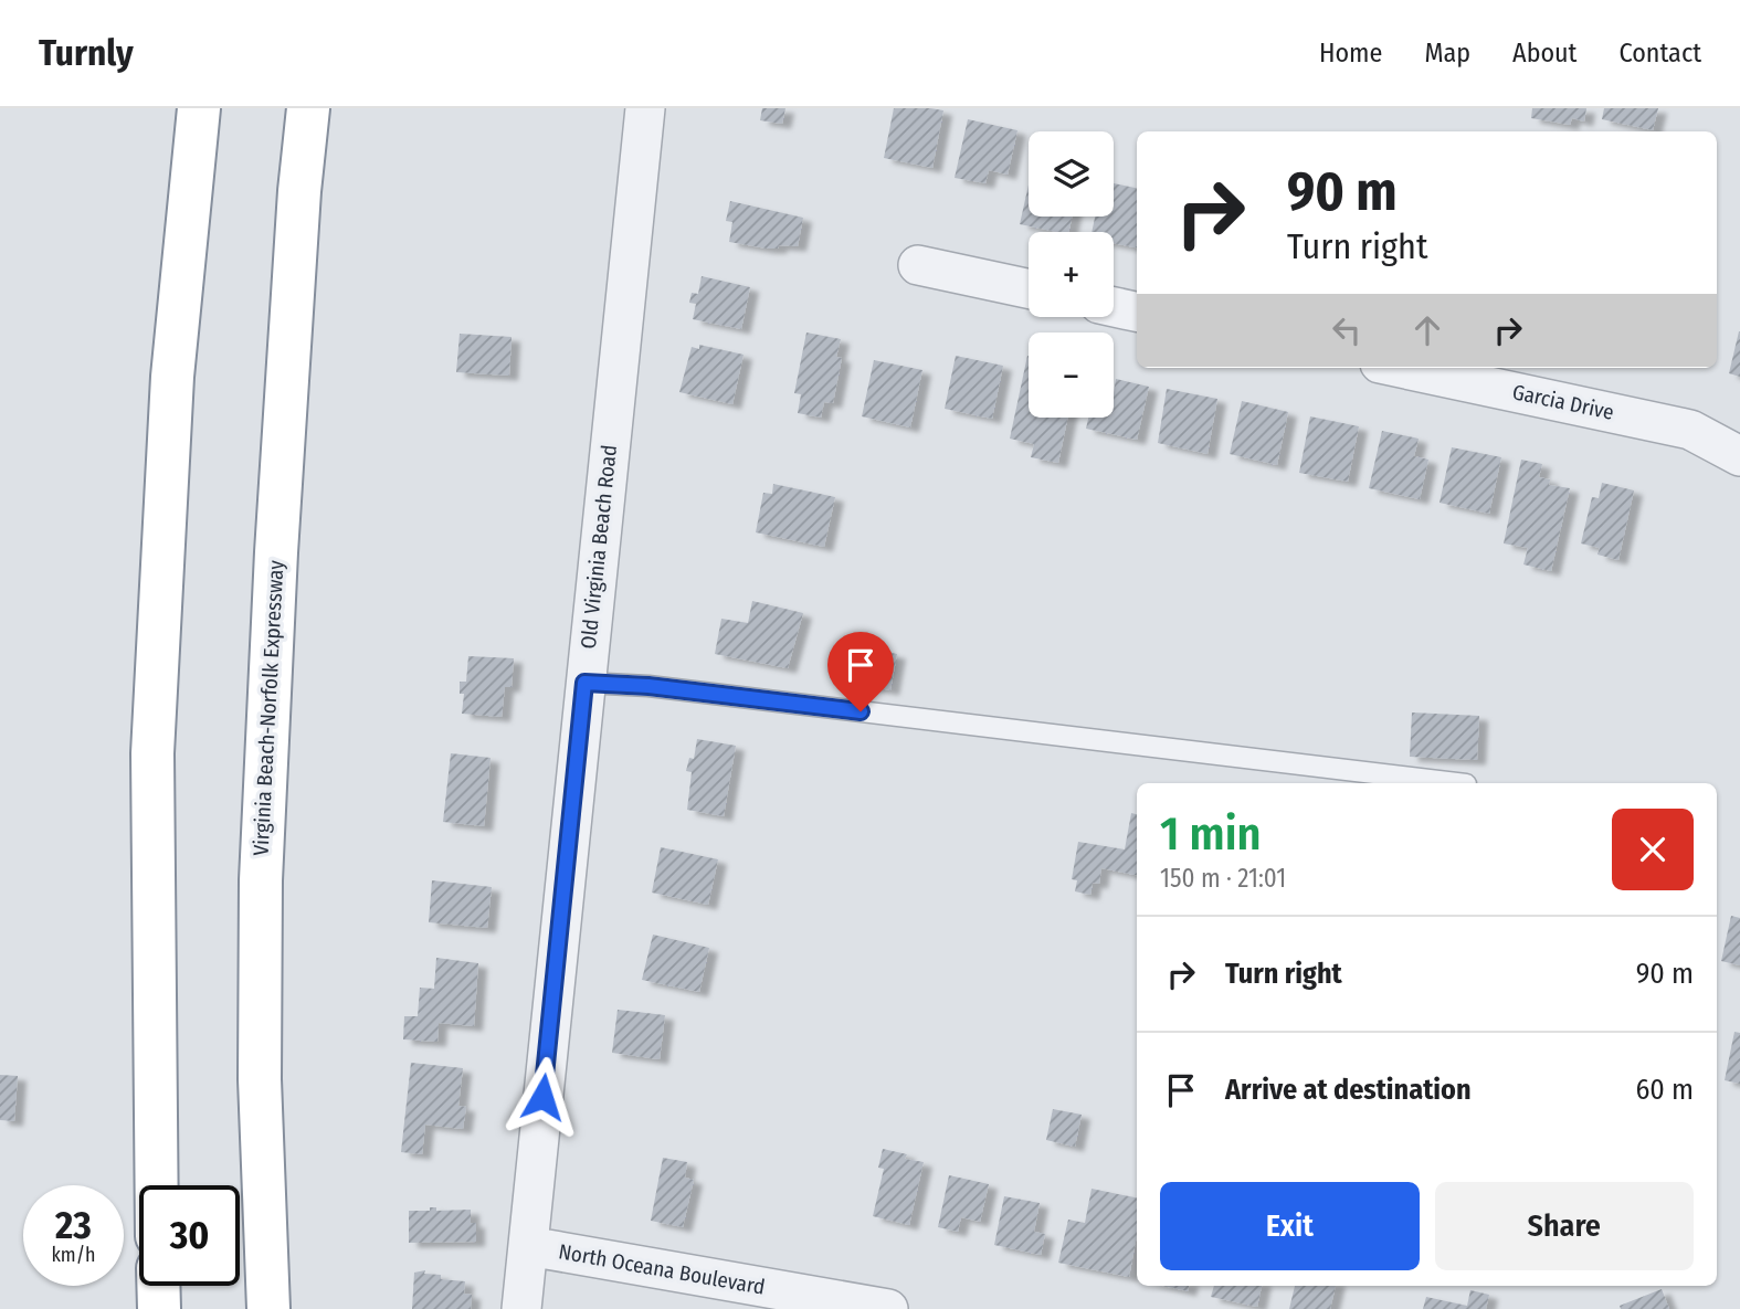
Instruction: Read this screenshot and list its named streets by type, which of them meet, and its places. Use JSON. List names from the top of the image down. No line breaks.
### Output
{"streets":{"highway":["Virginia Beach-Norfolk Expressway"],"street":["Garcia Drive","Old Virginia Beach Road","North Oceana Boulevard"]},"crossings":[["Old Virginia Beach Road","North Oceana Boulevard"]],"page":{"header":"Turnly","nav":["Home","Map","About","Contact"],"map_buttons":["+","−"],"turn":["90 m","Turn right"],"heading":["1 min","150 m · 21:01"],"list":[{"name":"Turn right","value":"90 m"},{"name":"Arrive at destination","value":"60 m"}],"buttons":["Exit","Share"],"speed":"23 km/h","limit":"30"}}
